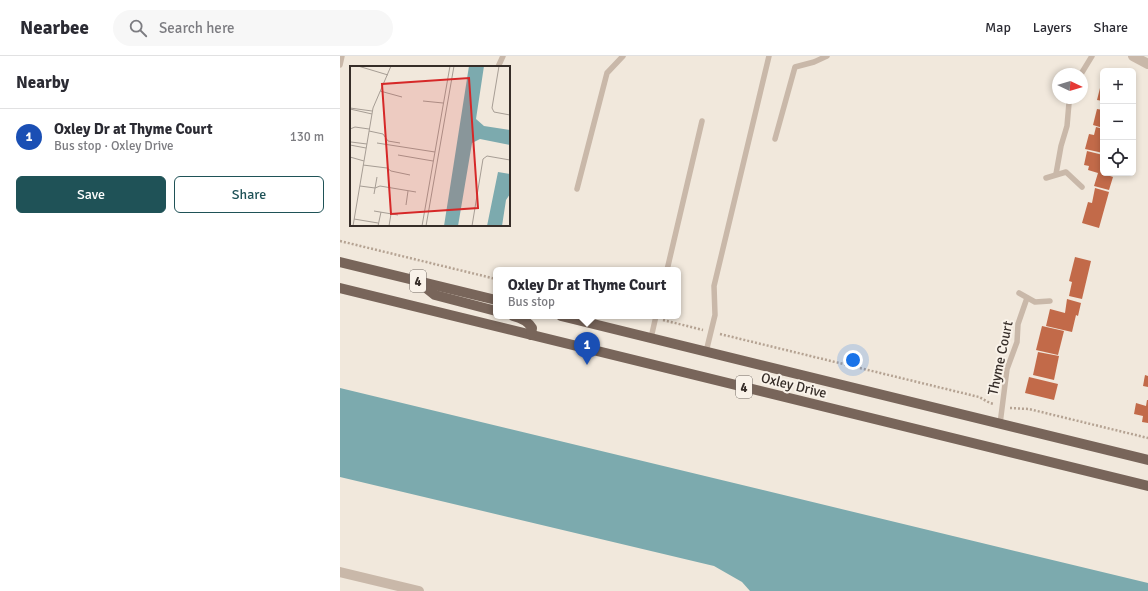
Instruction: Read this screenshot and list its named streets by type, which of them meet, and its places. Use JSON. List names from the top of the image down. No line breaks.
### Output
{"streets":{"main road":["4","Oxley Drive"],"lane":["Thyme Court"]},"crossings":[["Thyme Court","Oxley Drive"]],"north":"right","page":{"header":"Nearbee","search":"Search here","nav":["Map","Layers","Share"],"heading":"Nearby","map_buttons":["+","−"],"list":[{"mark":"1","name":"Oxley Dr at Thyme Court","note":"Bus stop · Oxley Drive","value":"130 m"}],"buttons":["Save","Share"],"popup":["Oxley Dr at Thyme Court","Bus stop"],"pins":"1"}}
